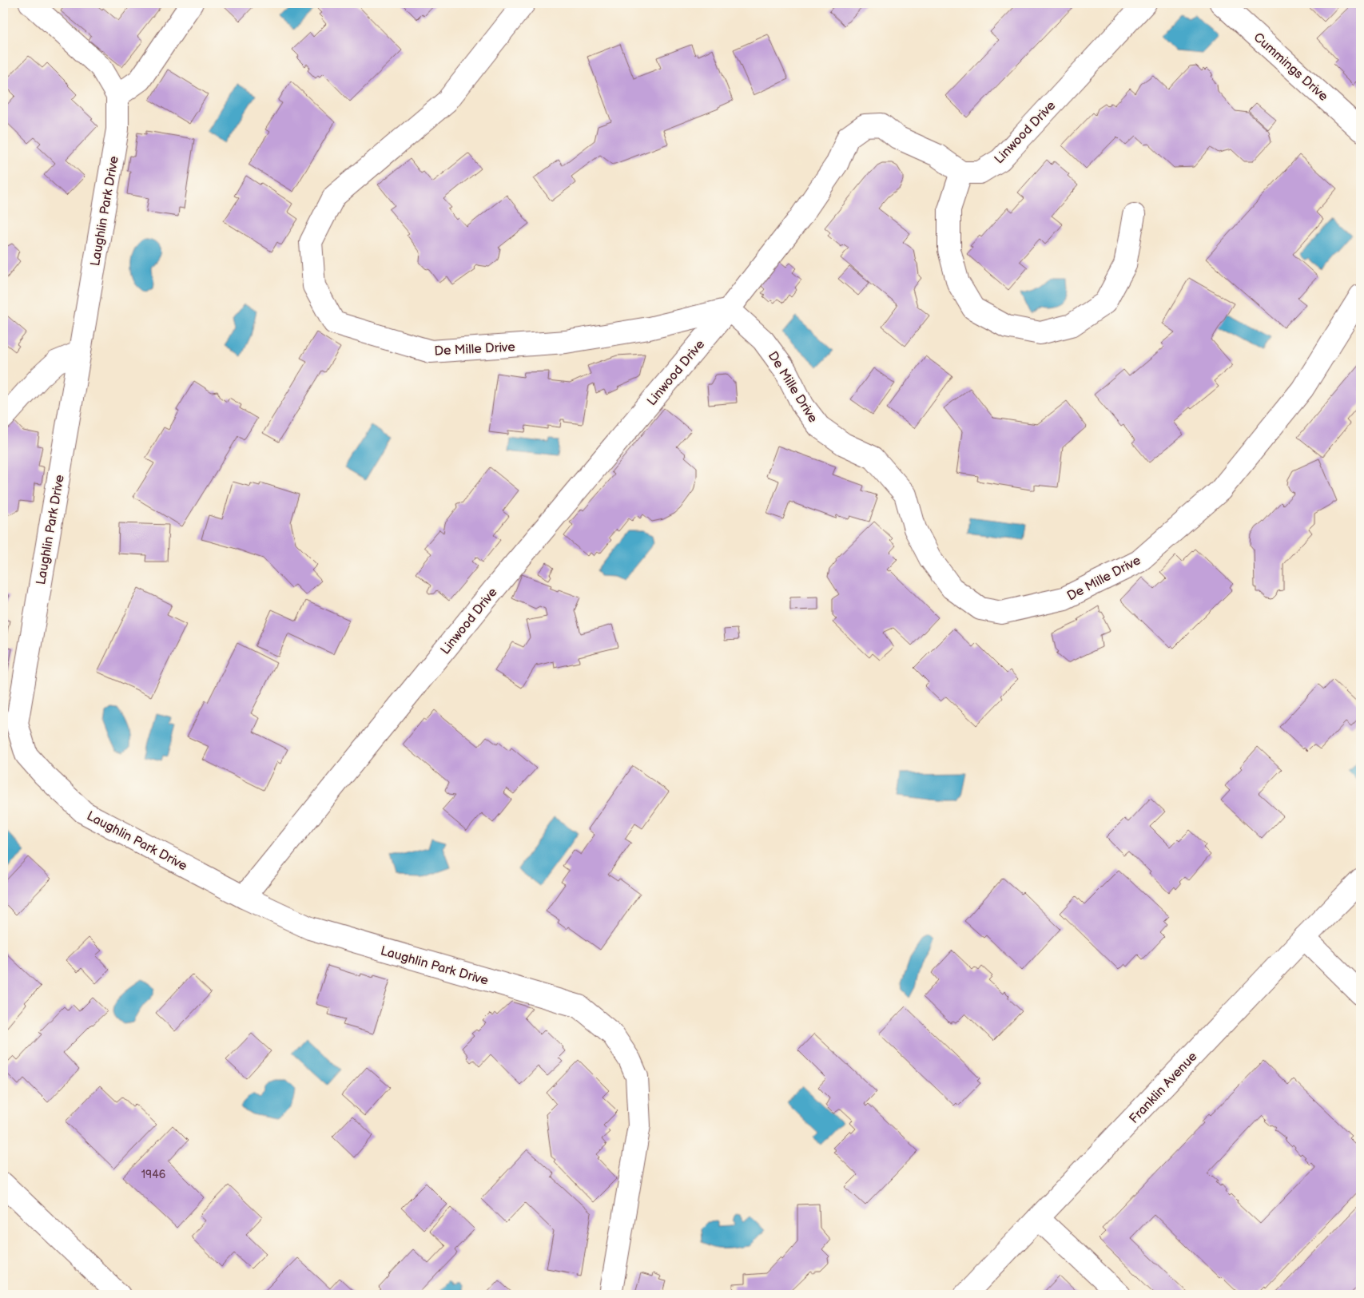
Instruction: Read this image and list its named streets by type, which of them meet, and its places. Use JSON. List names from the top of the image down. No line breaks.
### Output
{"streets":{"street":["Cummings Drive","Linwood Drive","Laughlin Park Drive","De Mille Drive","Franklin Avenue"]},"crossings":[["Linwood Drive","Laughlin Park Drive"],["Linwood Drive","De Mille Drive"]],"house_numbers":["1946"]}
